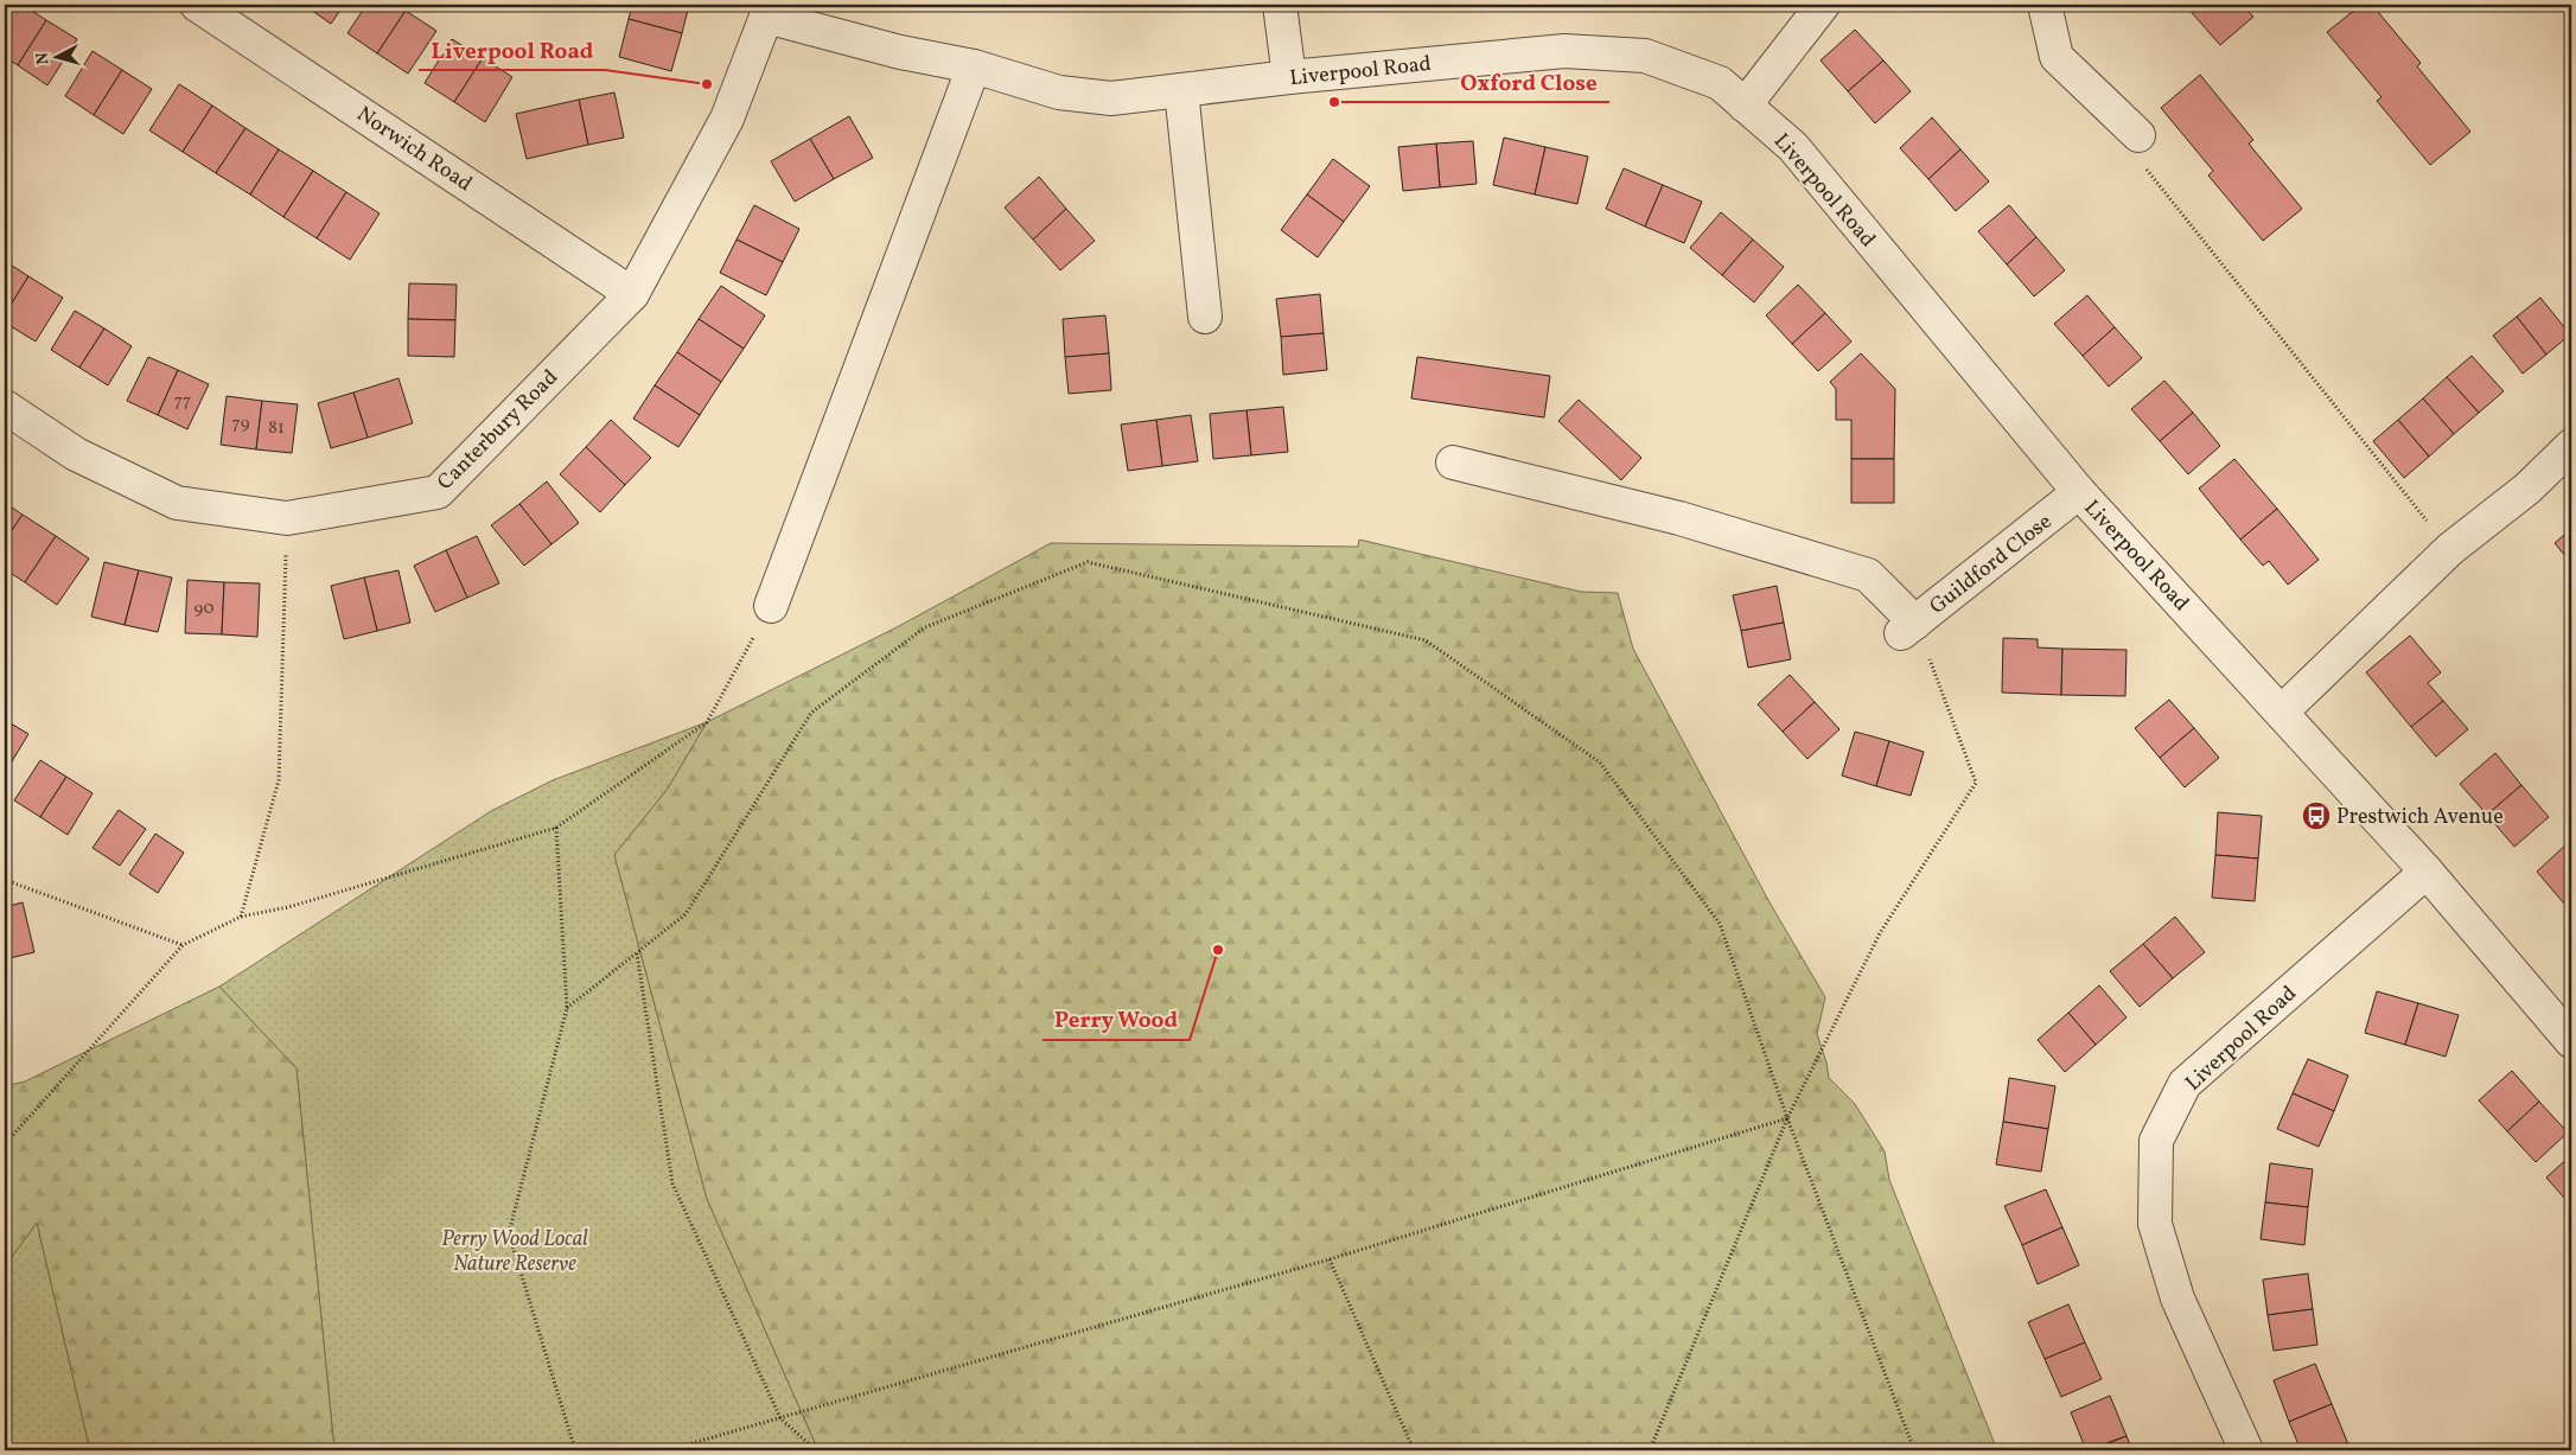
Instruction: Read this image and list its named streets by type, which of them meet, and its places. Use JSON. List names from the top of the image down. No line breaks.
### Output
{"streets":{"street":["Liverpool Road","Norwich Road","Canterbury Road","Guildford Close"]},"crossings":[["Liverpool Road","Canterbury Road"],["Liverpool Road","Guildford Close"],["Norwich Road","Canterbury Road"]],"parks":["Perry Wood Local Nature Reserve"],"places":{"other":["Liverpool Road","Oxford Close","Perry Wood"],"bus stop":["Prestwich Avenue"]},"house_numbers":["77","79","81","90"],"north":"left"}
